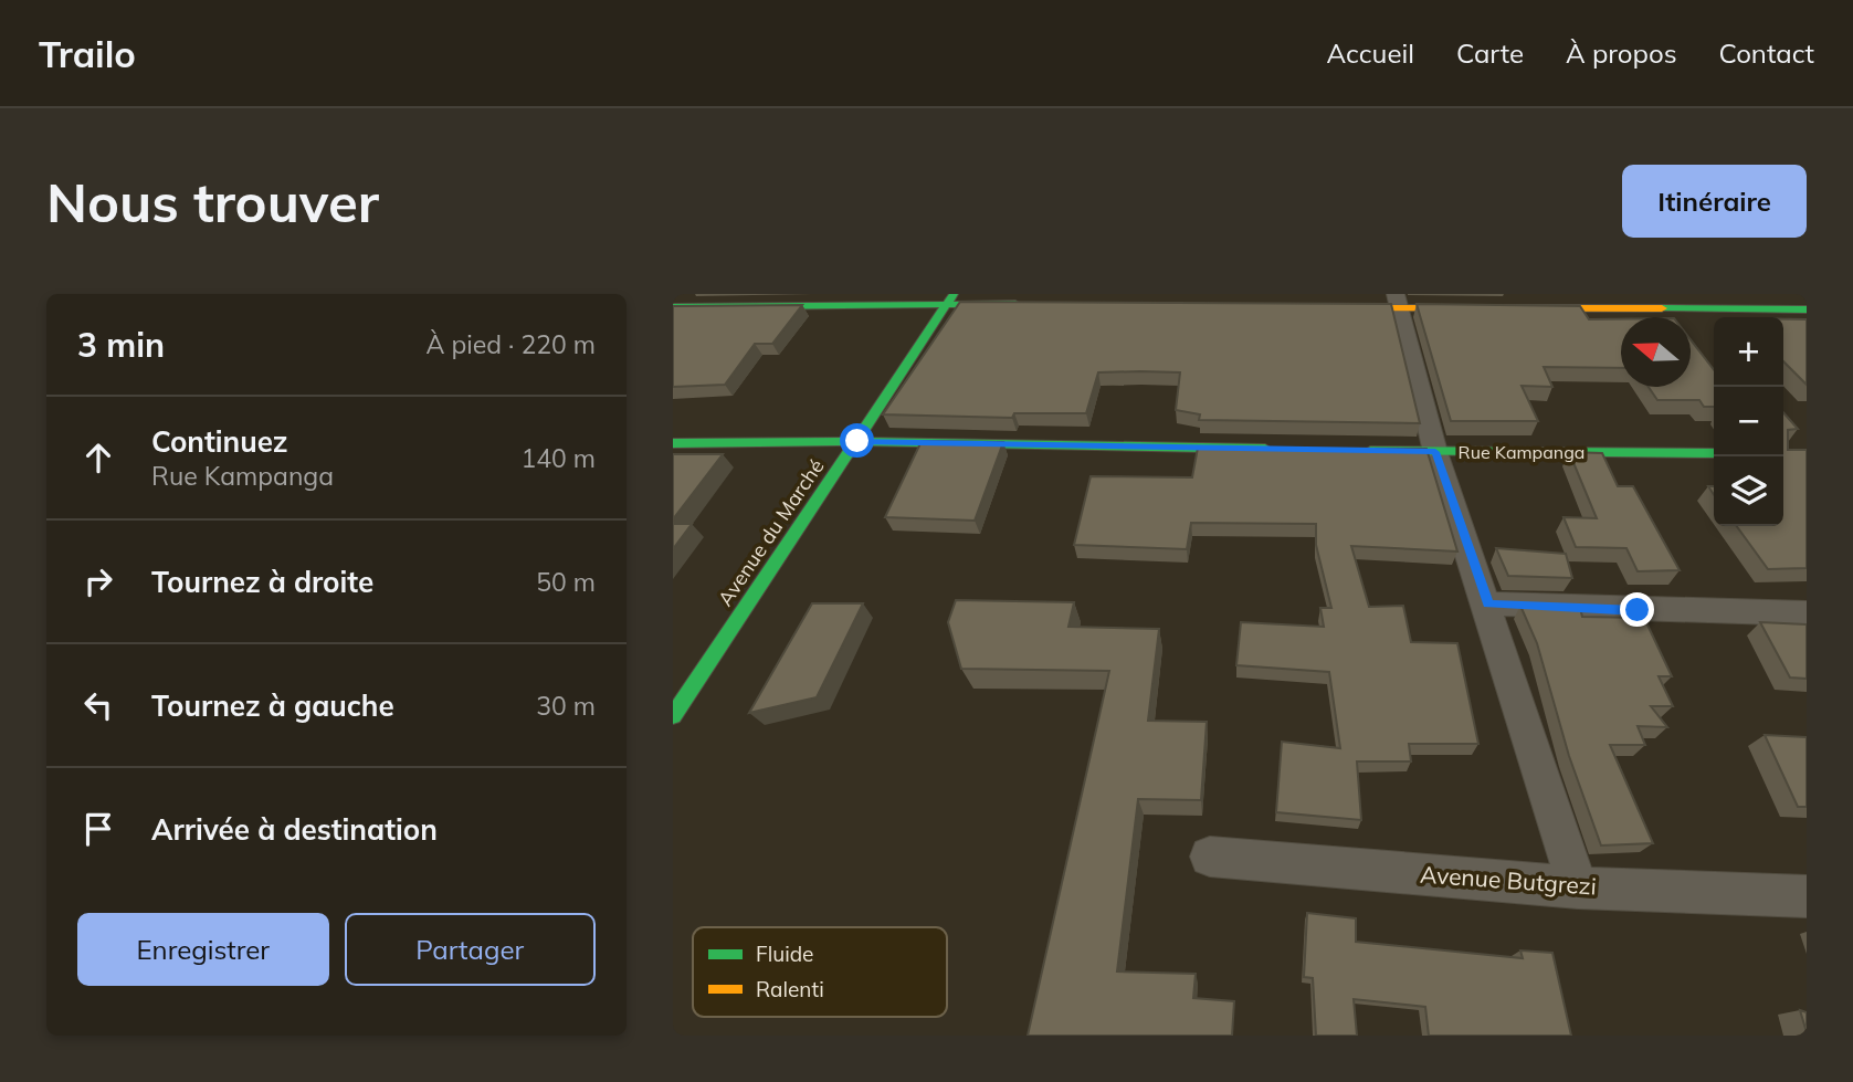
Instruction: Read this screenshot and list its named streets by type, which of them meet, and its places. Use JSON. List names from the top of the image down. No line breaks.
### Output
{"streets":{"street":["Rue Kampanga","Avenue du Marché","Avenue Butgrezi"]},"legend":["Fluide","Ralenti"],"north":"left","page":{"header":"Trailo","nav":["Accueil","Carte","À propos","Contact"],"buttons":["Itinéraire",["Enregistrer","Partager"]],"title":"Nous trouver","heading":["3 min","À pied · 220 m"],"map_buttons":["+","−"],"list":[["Continuez","Rue Kampanga","140 m"],["Tournez à droite","50 m"],["Tournez à gauche","30 m"],"Arrivée à destination"]}}
